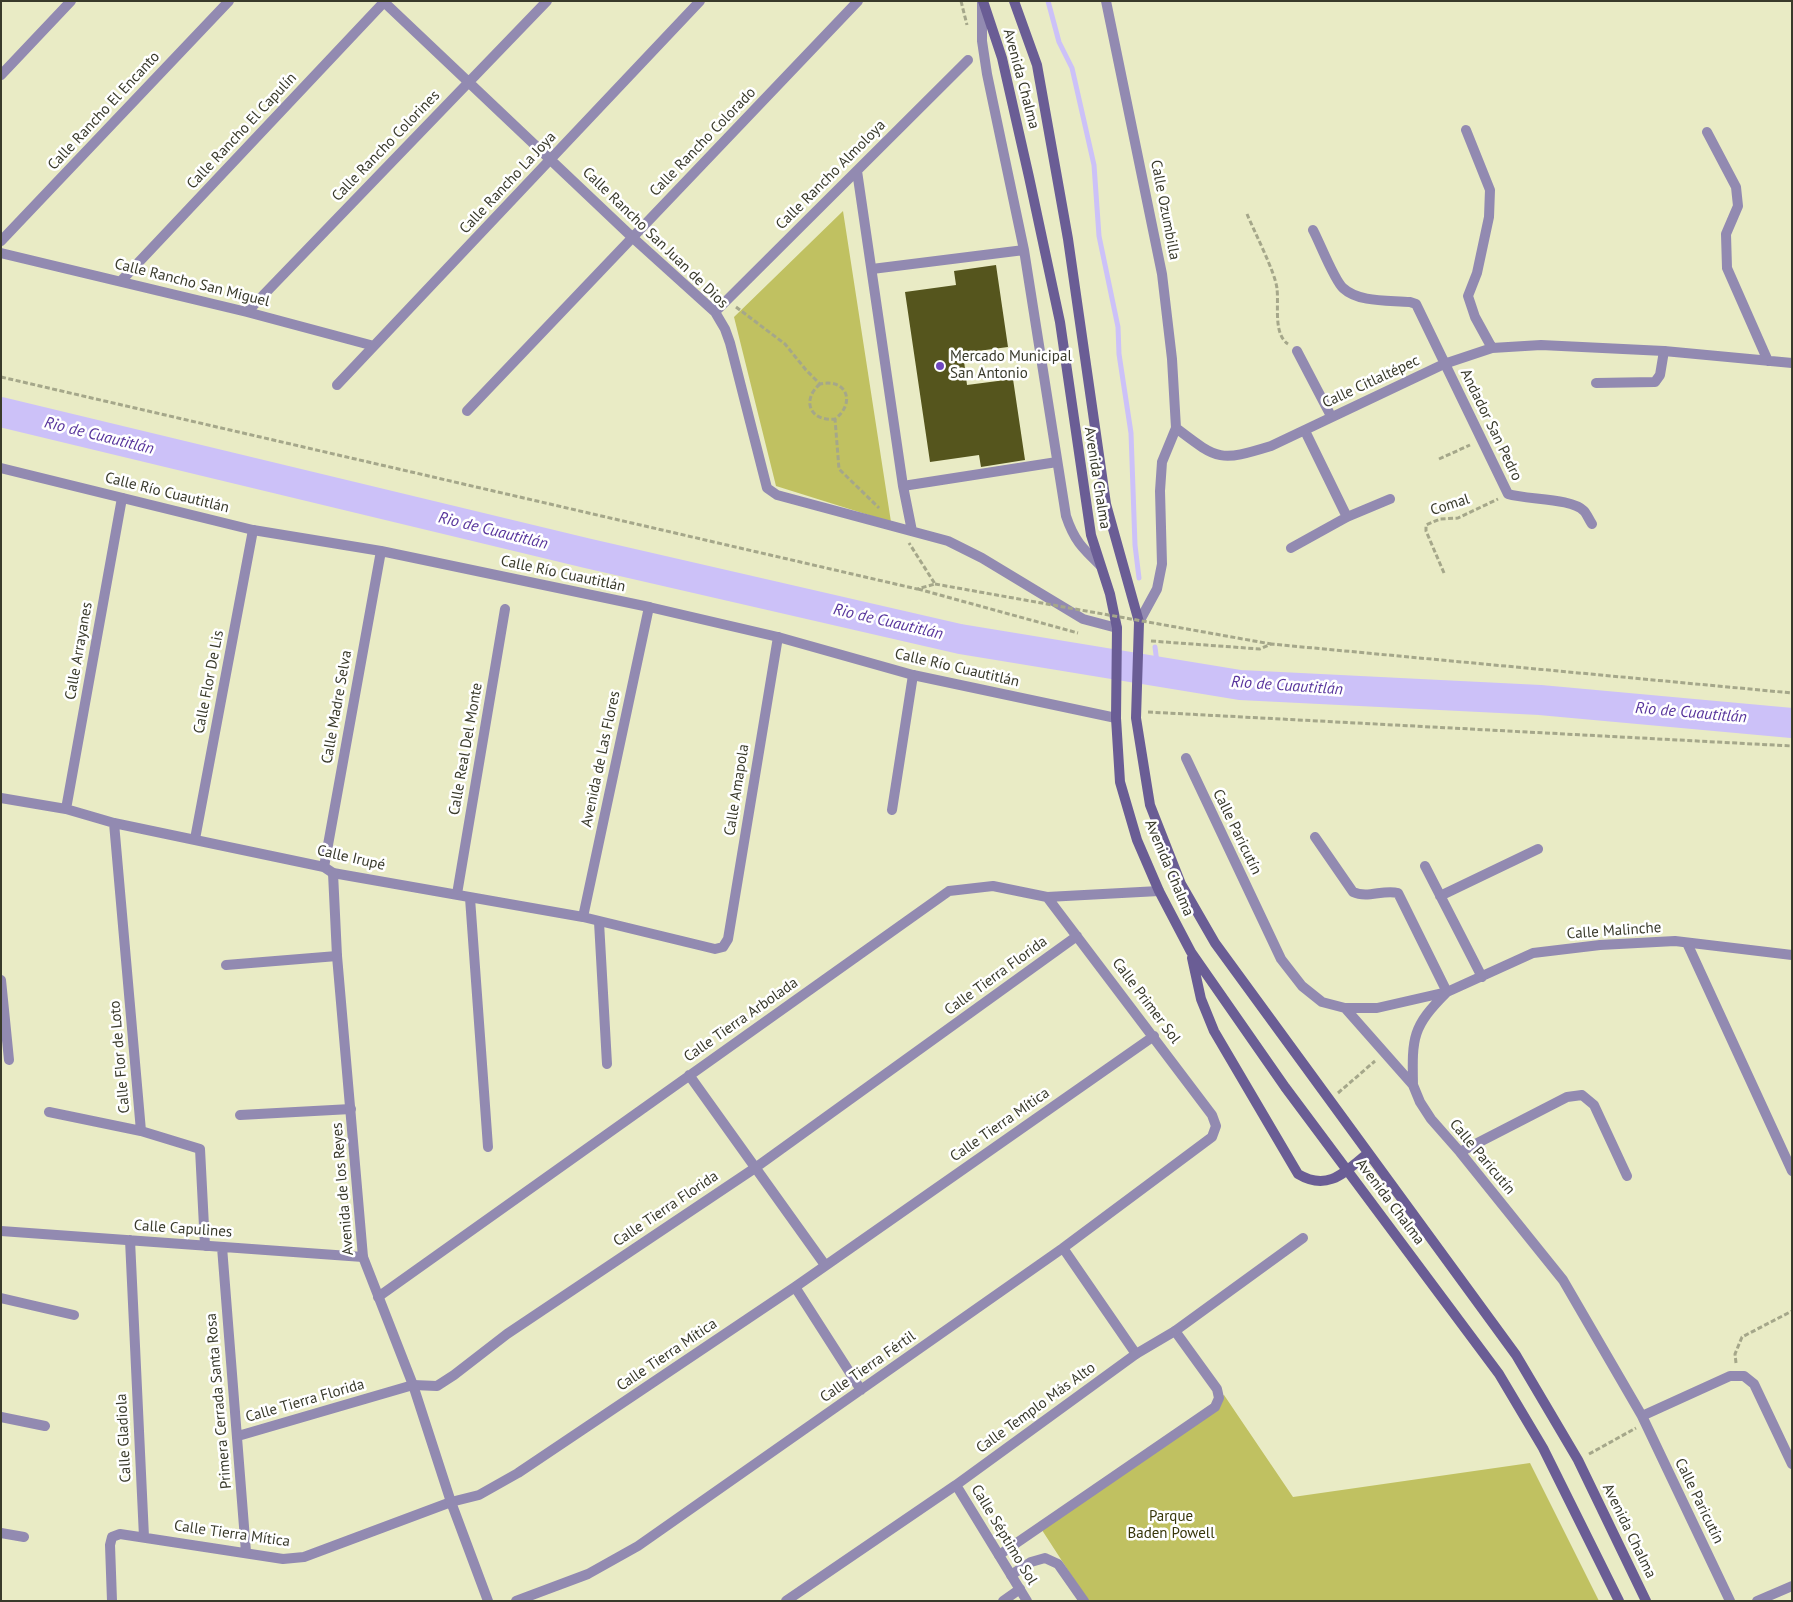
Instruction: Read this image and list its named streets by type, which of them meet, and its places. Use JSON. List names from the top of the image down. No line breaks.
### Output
{"streets":{"main road":["Avenida Chalma"],"street":["Calle Rancho El Encanto","Calle Rancho El Capulín","Calle Rancho Colorado","Calle Rancho Colorines","Calle Rancho Almoloya","Calle Rancho La Joya","Calle Ozumbilla","Calle Rancho San Juan de Dios","Calle Rancho San Miguel","Calle Citlaltépec","Andador San Pedro","Calle Río Cuautitlán","Calle Arrayanes","Calle Flor De Lis","Calle Madre Selva","Calle Real Del Monte","Avenida de Las Flores","Calle Amapola","Calle Paricutín","Calle Irupé","Calle Malinche","Calle Tierra Florida","Calle Primer Sol","Calle Tierra Arbolada","Calle Flor de Loto","Calle Tierra Mítica","Avenida de los Reyes","Calle Capulines","Calle Tierra Fértil","Primera Cerrada Santa Rosa","Calle Templo Más Alto","Calle Gladiola","Calle Séptimo Sol"],"path":["Comal"]},"crossings":[["Avenida Chalma","Calle Rancho San Juan de Dios"],["Avenida Chalma","Calle Río Cuautitlán"],["Avenida Chalma","Calle Tierra Arbolada"],["Calle Rancho El Capulín","Calle Rancho San Juan de Dios"],["Calle Rancho El Capulín","Calle Rancho San Miguel"],["Calle Rancho Colorado","Calle Rancho San Juan de Dios"],["Calle Rancho Colorines","Calle Rancho San Juan de Dios"],["Calle Rancho Colorines","Calle Rancho San Miguel"],["Calle Rancho Almoloya","Calle Rancho San Juan de Dios"],["Calle Rancho La Joya","Calle Rancho San Juan de Dios"],["Calle Rancho La Joya","Calle Rancho San Miguel"],["Calle Ozumbilla","Calle Citlaltépec"],["Calle Citlaltépec","Andador San Pedro"],["Andador San Pedro","Comal"],["Calle Río Cuautitlán","Calle Arrayanes"],["Calle Río Cuautitlán","Calle Flor De Lis"],["Calle Río Cuautitlán","Calle Madre Selva"],["Calle Río Cuautitlán","Avenida de Las Flores"],["Calle Río Cuautitlán","Calle Amapola"],["Calle Arrayanes","Calle Irupé"],["Calle Flor De Lis","Calle Irupé"],["Calle Madre Selva","Calle Irupé"],["Calle Real Del Monte","Calle Irupé"],["Avenida de Las Flores","Calle Irupé"],["Calle Amapola","Calle Irupé"],["Calle Paricutín","Calle Malinche"],["Calle Irupé","Calle Flor de Loto"],["Calle Irupé","Avenida de los Reyes"],["Calle Tierra Florida","Calle Primer Sol"],["Calle Tierra Florida","Avenida de los Reyes"],["Calle Tierra Florida","Primera Cerrada Santa Rosa"],["Calle Primer Sol","Calle Tierra Arbolada"],["Calle Primer Sol","Calle Tierra Mítica"],["Calle Primer Sol","Calle Tierra Fértil"],["Calle Tierra Arbolada","Avenida de los Reyes"],["Calle Flor de Loto","Calle Capulines"],["Calle Tierra Mítica","Avenida de los Reyes"],["Calle Tierra Mítica","Primera Cerrada Santa Rosa"],["Calle Tierra Mítica","Calle Gladiola"],["Avenida de los Reyes","Calle Capulines"],["Calle Capulines","Primera Cerrada Santa Rosa"],["Calle Capulines","Calle Gladiola"],["Calle Templo Más Alto","Calle Séptimo Sol"]],"water":["Rio de Cuautitlán"],"parks":["Parque Baden Powell"],"places":["Mercado Municipal San Antonio"]}
